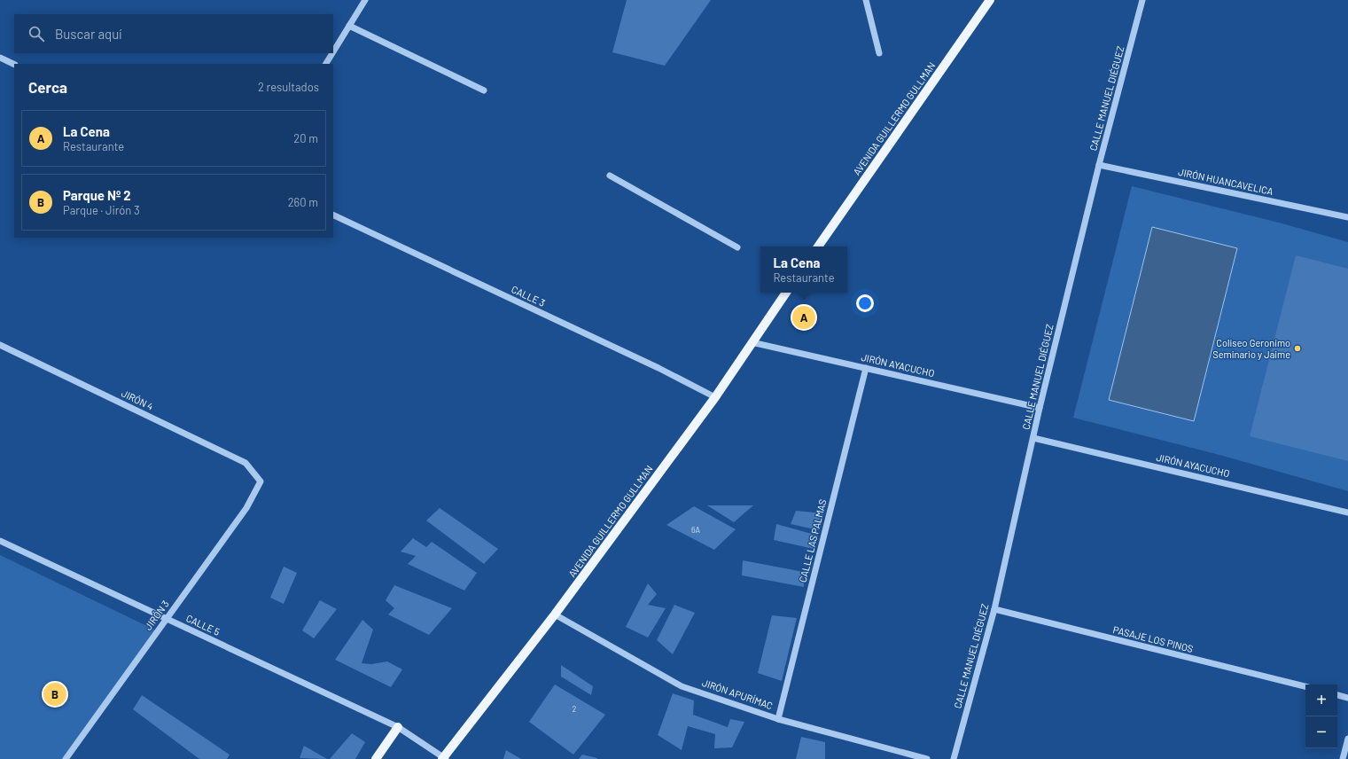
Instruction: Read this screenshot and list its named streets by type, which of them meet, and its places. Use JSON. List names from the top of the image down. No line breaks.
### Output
{"streets":{"main road":["AVENIDA GUILLERMO GULLMAN"],"street":["CALLE MANUEL DIÉGUEZ","JIRÓN HUANCAVELICA","CALLE 3","JIRÓN AYACUCHO","JIRÓN 4","CALLE LAS PALMAS","JIRÓN 3","CALLE 5","PASAJE LOS PINOS","JIRÓN APURÍMAC"]},"crossings":[["CALLE MANUEL DIÉGUEZ","JIRÓN HUANCAVELICA"],["CALLE MANUEL DIÉGUEZ","JIRÓN AYACUCHO"],["CALLE MANUEL DIÉGUEZ","PASAJE LOS PINOS"],["AVENIDA GUILLERMO GULLMAN","CALLE 3"],["AVENIDA GUILLERMO GULLMAN","JIRÓN AYACUCHO"],["AVENIDA GUILLERMO GULLMAN","CALLE 5"],["AVENIDA GUILLERMO GULLMAN","JIRÓN APURÍMAC"],["JIRÓN AYACUCHO","CALLE LAS PALMAS"],["JIRÓN 4","JIRÓN 3"],["CALLE LAS PALMAS","JIRÓN APURÍMAC"],["JIRÓN 3","CALLE 5"]],"places":["Coliseo Geronimo Seminario y Jaime"],"house_numbers":["6A","2"],"page":{"search":"Buscar aquí","heading":["Cerca","2 resultados"],"list":[{"mark":"A","name":"La Cena","note":"Restaurante","value":"20 m"},{"mark":"B","name":"Parque Nº 2","note":"Parque · Jirón 3","value":"260 m"}],"popup":["La Cena","Restaurante"],"pins":["A","B"],"map_buttons":["+","−"]}}
